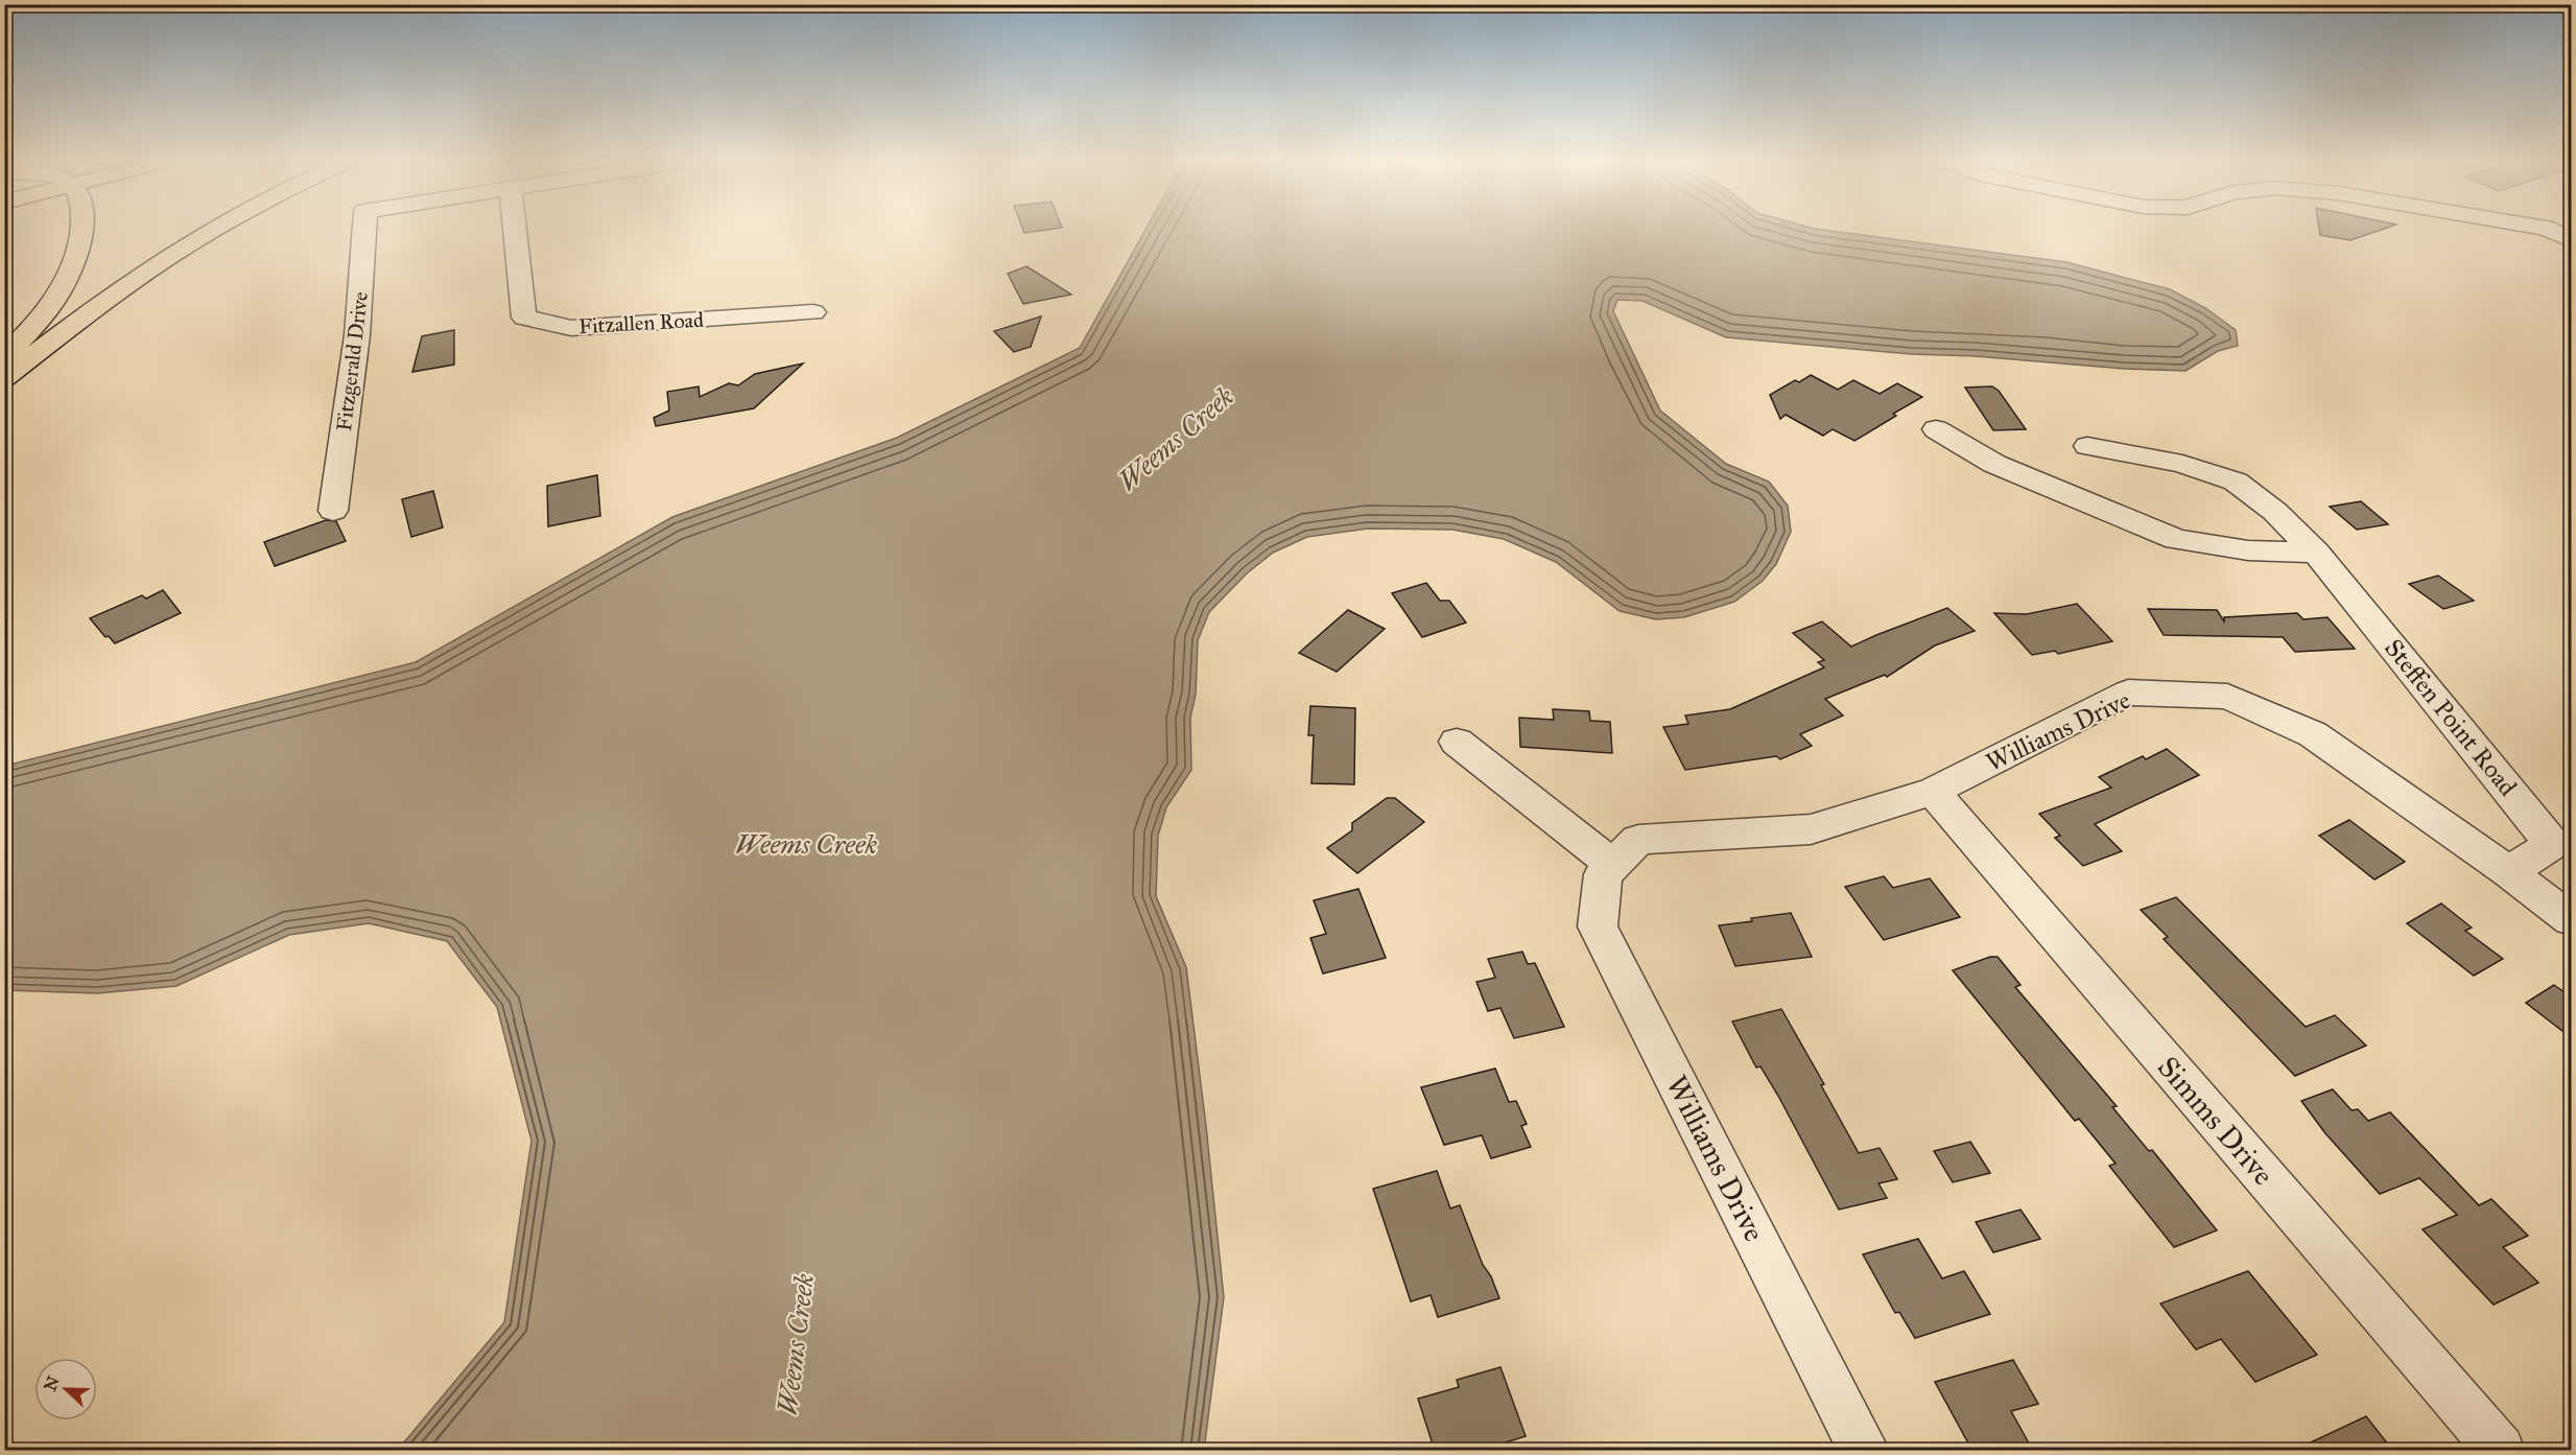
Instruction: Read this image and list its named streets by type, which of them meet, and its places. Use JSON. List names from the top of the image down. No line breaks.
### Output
{"streets":{"street":["Fitzallen Road","Fitzgerald Drive","Steffen Point Road","Williams Drive","Simms Drive"]},"crossings":[["Steffen Point Road","Williams Drive"],["Williams Drive","Simms Drive"]],"water":["Weems Creek"],"north":"left"}
